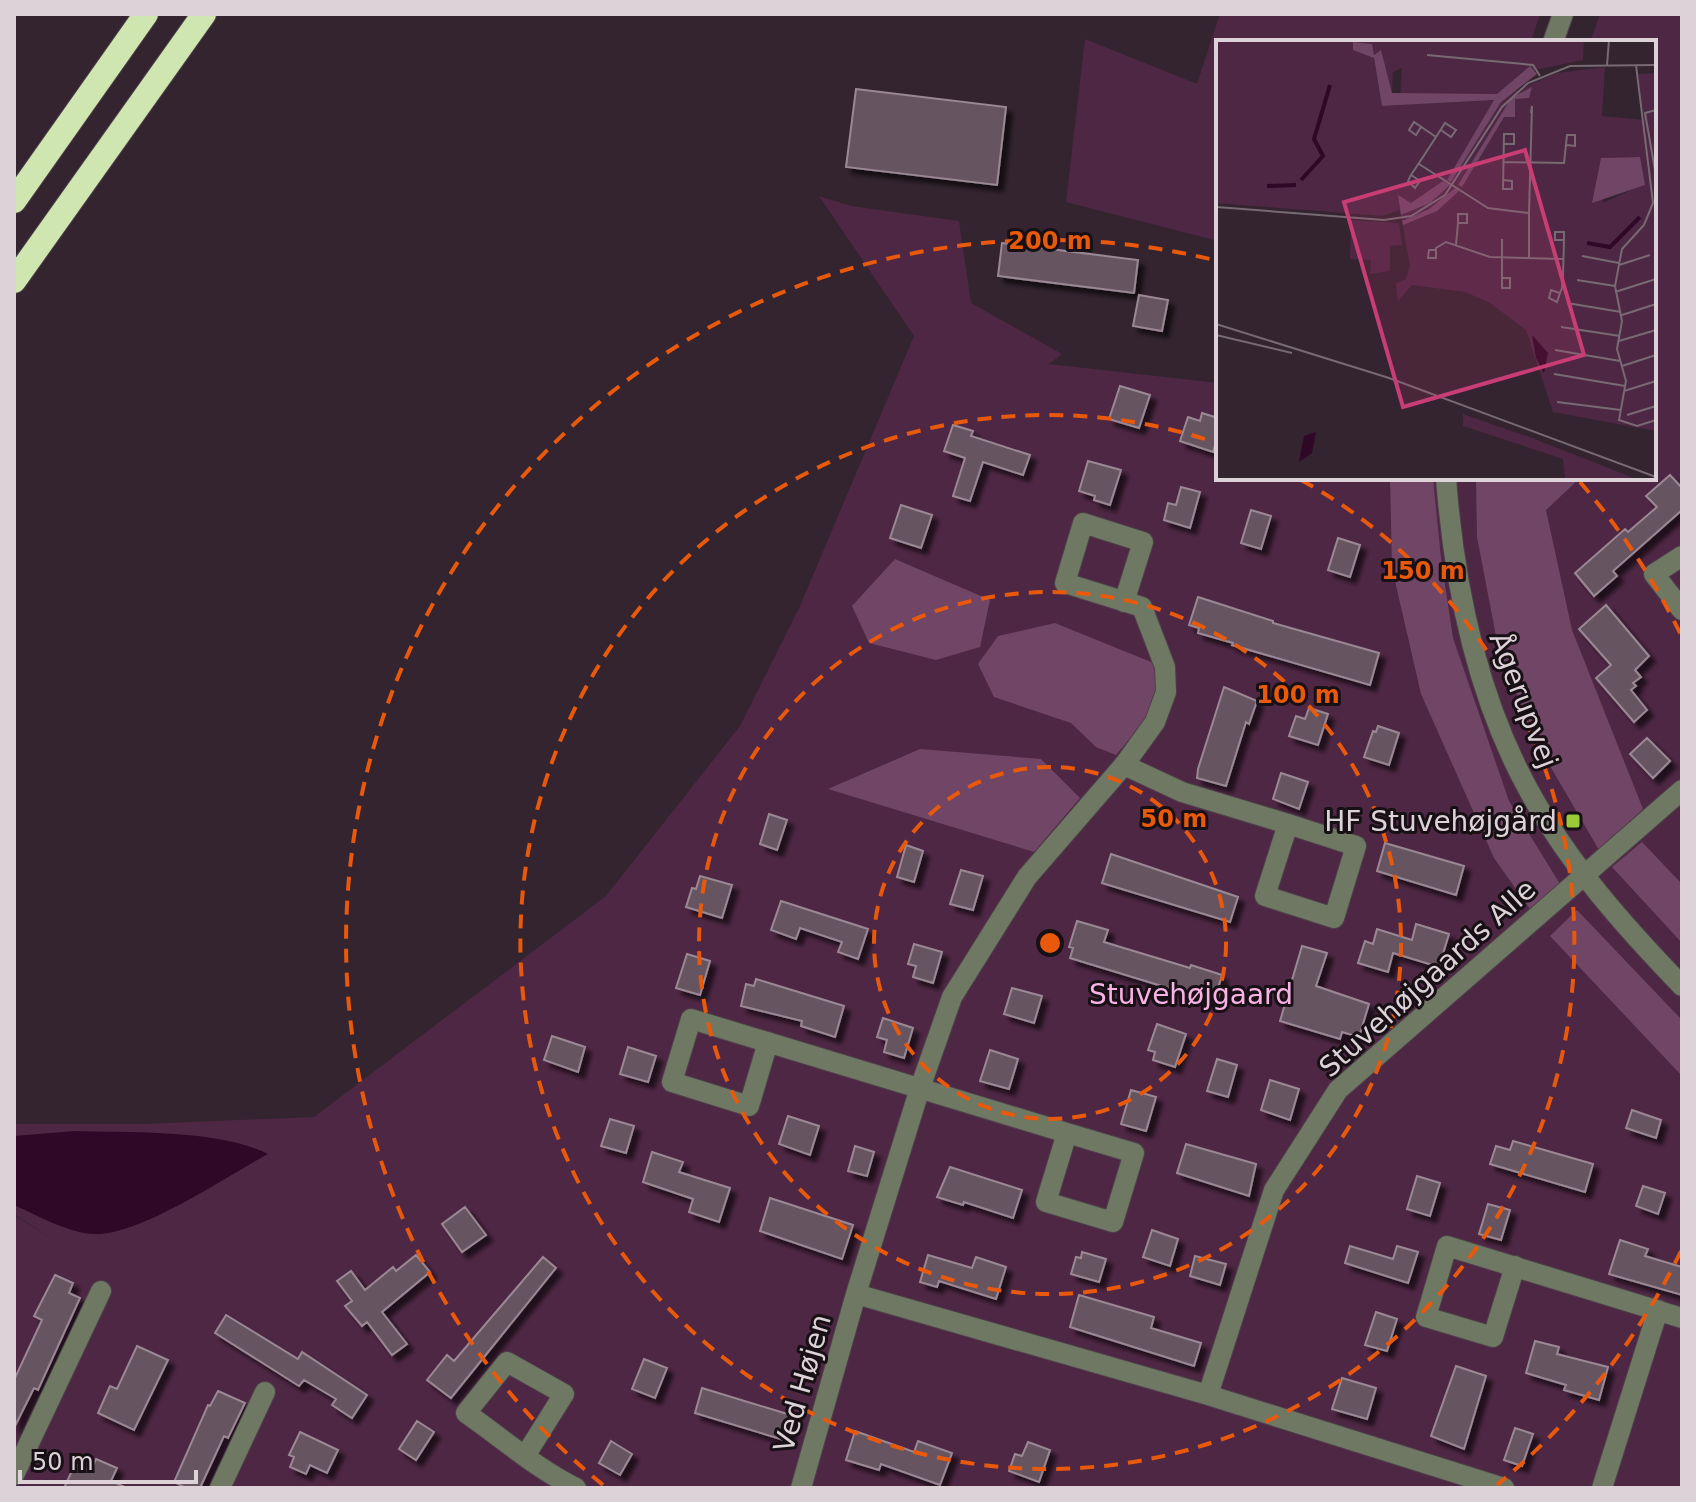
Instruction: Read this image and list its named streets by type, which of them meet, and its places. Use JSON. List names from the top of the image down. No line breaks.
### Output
{"streets":{"street":["Ågerupvej","Stuvehøjgaards Alle","Ved Højen"]},"crossings":[["Ågerupvej","Stuvehøjgaards Alle"]],"parks":["Stuvehøjgaard"],"places":{"transit":["HF Stuvehøjgård"]},"scale_bar":"50 m","rings":["200 m","150 m","100 m","50 m"]}
